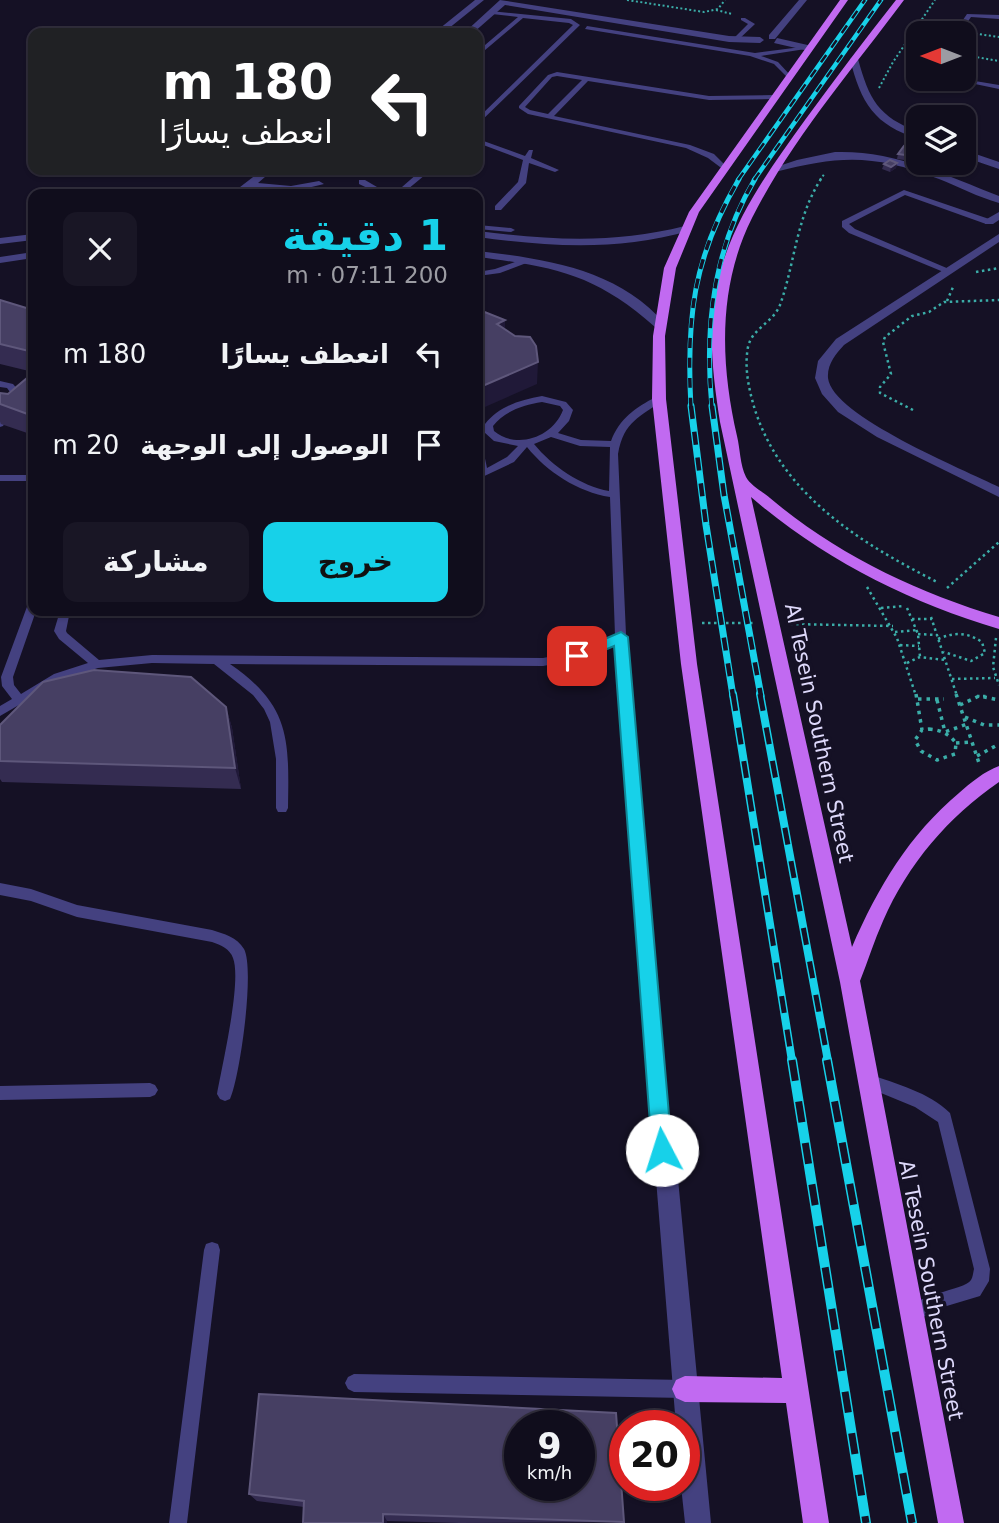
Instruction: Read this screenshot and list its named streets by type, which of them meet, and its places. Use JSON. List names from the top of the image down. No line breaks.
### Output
{"streets":{"main road":["Al Tesein Southern Street"]},"north":"left","page":{"turn":["180 m","انعطف يسارًا"],"heading":["1 دقيقة","200 m · 07:11"],"list":[{"name":"انعطف يسارًا","value":"180 m"},{"name":"الوصول إلى الوجهة","value":"20 m"}],"buttons":["خروج","مشاركة"],"speed":"9 km/h","limit":"20"}}
